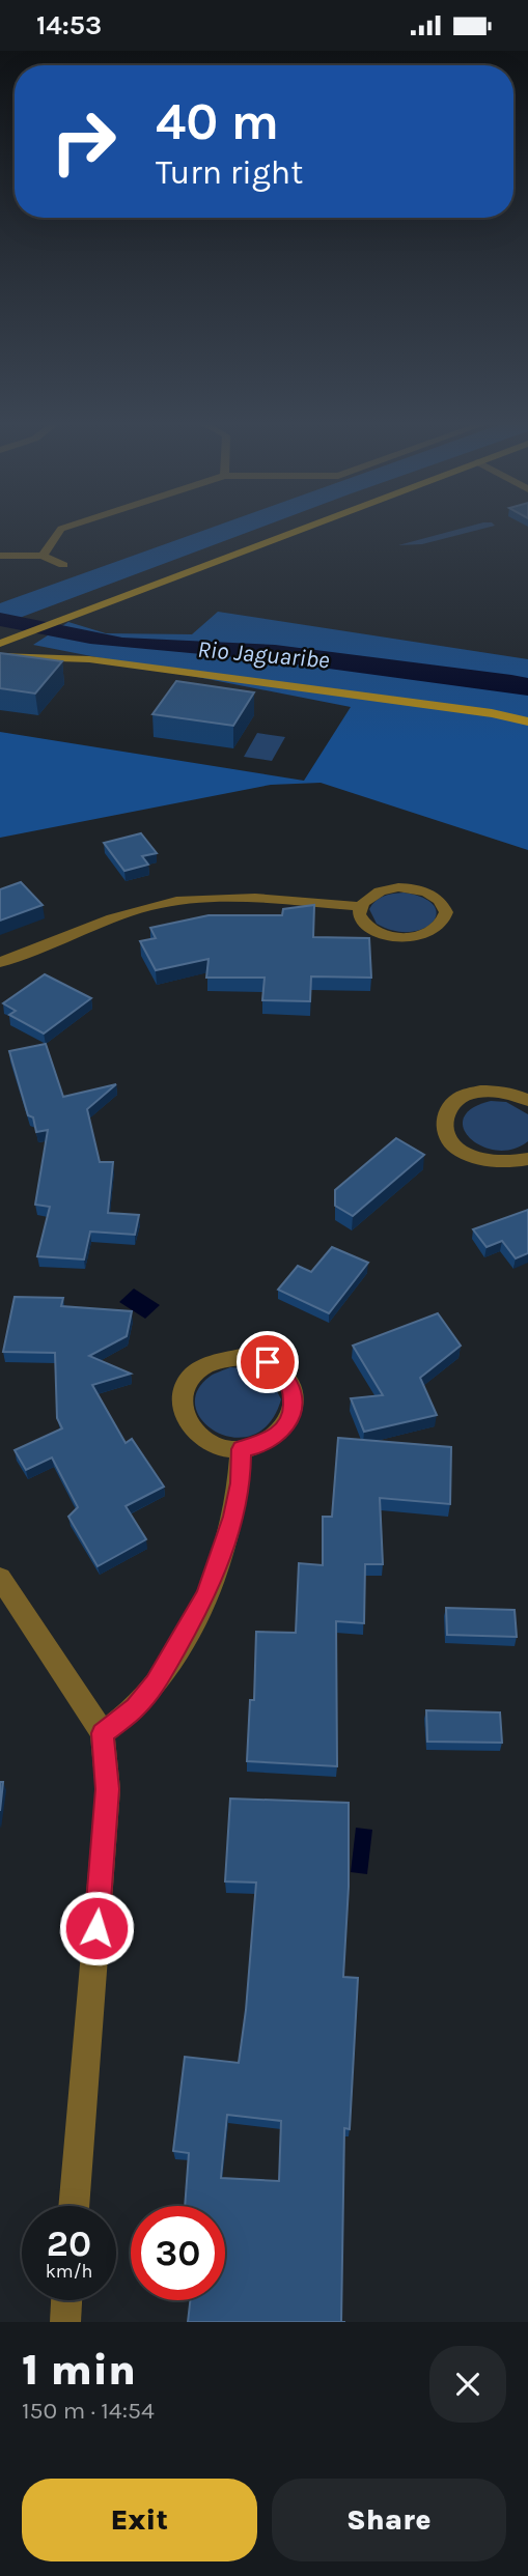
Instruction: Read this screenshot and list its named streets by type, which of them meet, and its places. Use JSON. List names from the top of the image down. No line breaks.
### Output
{"water":["Rio Jaguaribe"],"page":{"status":"14:53","turn":["40 m","Turn right"],"speed":"20 km/h","limit":"30","heading":["1 min","150 m · 14:54"],"buttons":["Exit","Share"]}}
